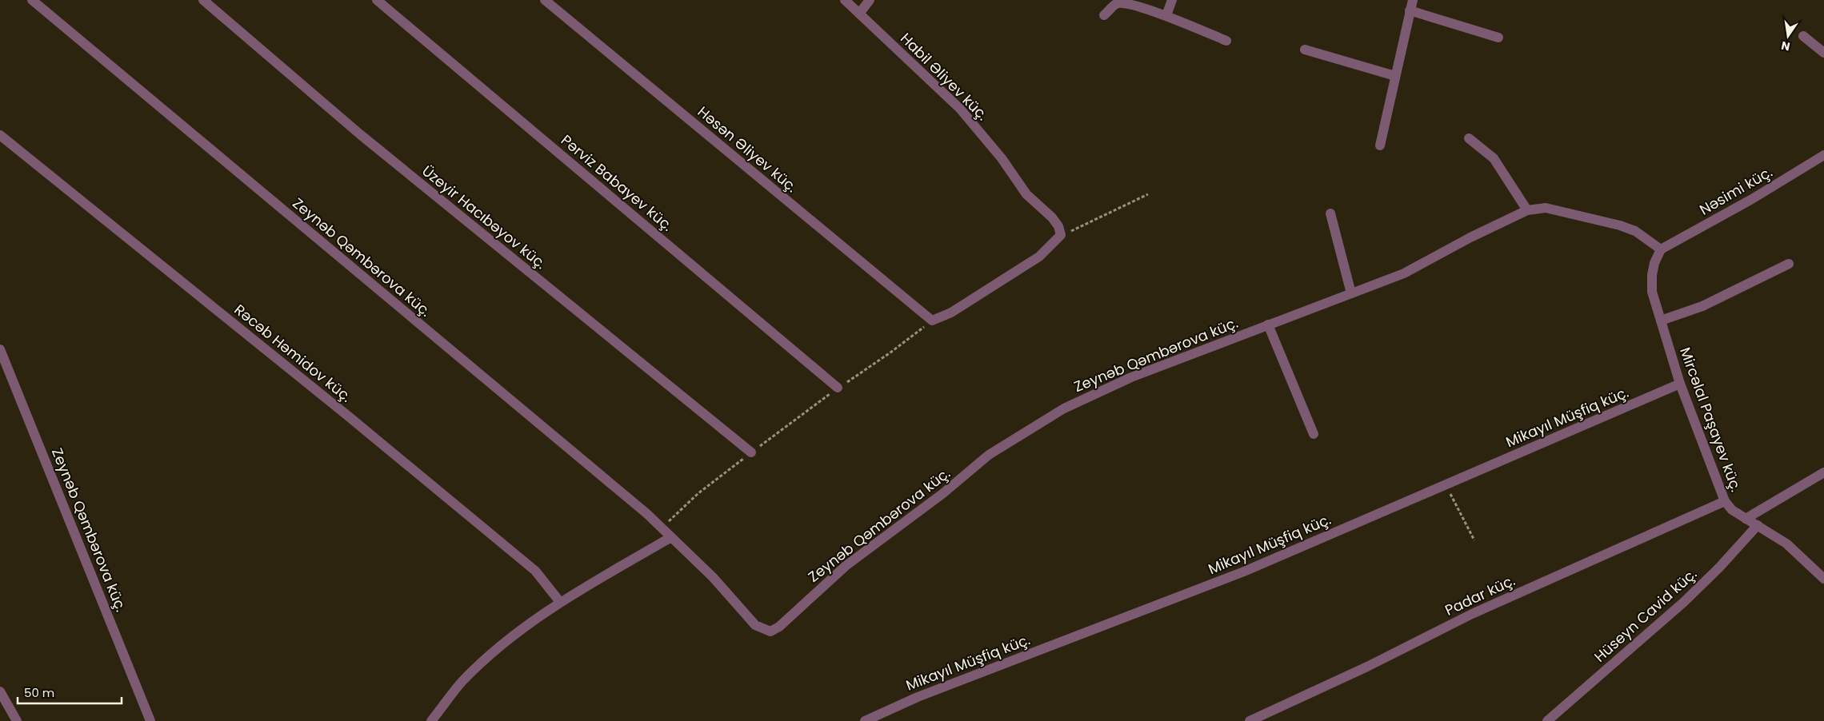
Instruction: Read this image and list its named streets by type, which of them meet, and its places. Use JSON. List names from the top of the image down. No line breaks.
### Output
{"streets":{"street":["Habil Əliyev küç.","Həsən Əliyev küç.","Pərviz Babayev küç.","Nəsimi küç.","Üzeyir Hacıbəyov küç.","Zeynəb Qəmbərova küç.","Rəcəb Həmidov küç.","Mikayıl Müşfiq küç.","Mircəlal Paşayev küç.","Padar küç.","Hüseyn Cavid küç."]},"crossings":[["Nəsimi küç.","Zeynəb Qəmbərova küç."],["Nəsimi küç.","Mircəlal Paşayev küç."],["Zeynəb Qəmbərova küç.","Mircəlal Paşayev küç."],["Mikayıl Müşfiq küç.","Mircəlal Paşayev küç."],["Mircəlal Paşayev küç.","Padar küç."],["Mircəlal Paşayev küç.","Hüseyn Cavid küç."]],"scale_bar":"50 m","north":"bottom"}
